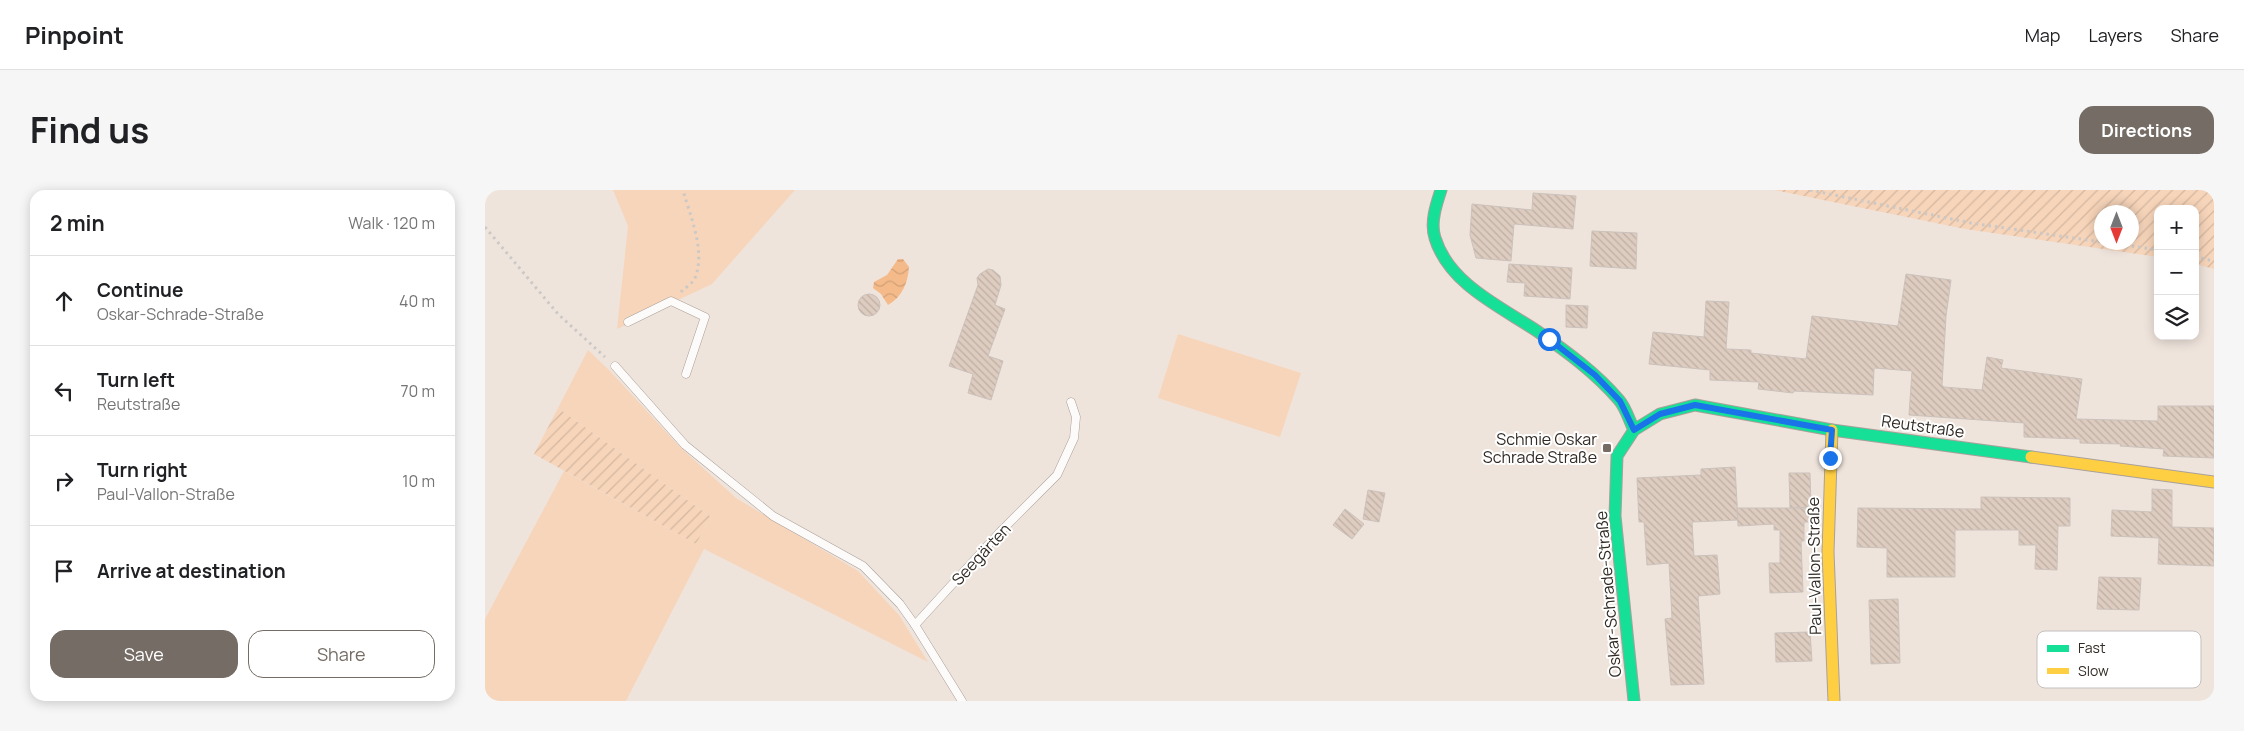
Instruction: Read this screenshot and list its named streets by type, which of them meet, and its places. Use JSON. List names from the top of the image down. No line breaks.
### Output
{"streets":{"street":["Reutstraße","Paul-Vallon-Straße","Oskar-Schrade-Straße"],"lane":["Seegärten"]},"crossings":[["Reutstraße","Paul-Vallon-Straße"],["Reutstraße","Oskar-Schrade-Straße"]],"places":{"transit":["Schmie Oskar Schrade Straße"]},"legend":["Fast","Slow"],"north":"bottom","page":{"header":"Pinpoint","nav":["Map","Layers","Share"],"title":"Find us","buttons":["Directions",["Save","Share"]],"heading":["2 min","Walk · 120 m"],"map_buttons":["+","−"],"list":[["Continue","Oskar-Schrade-Straße","40 m"],["Turn left","Reutstraße","70 m"],["Turn right","Paul-Vallon-Straße","10 m"],"Arrive at destination"]}}
